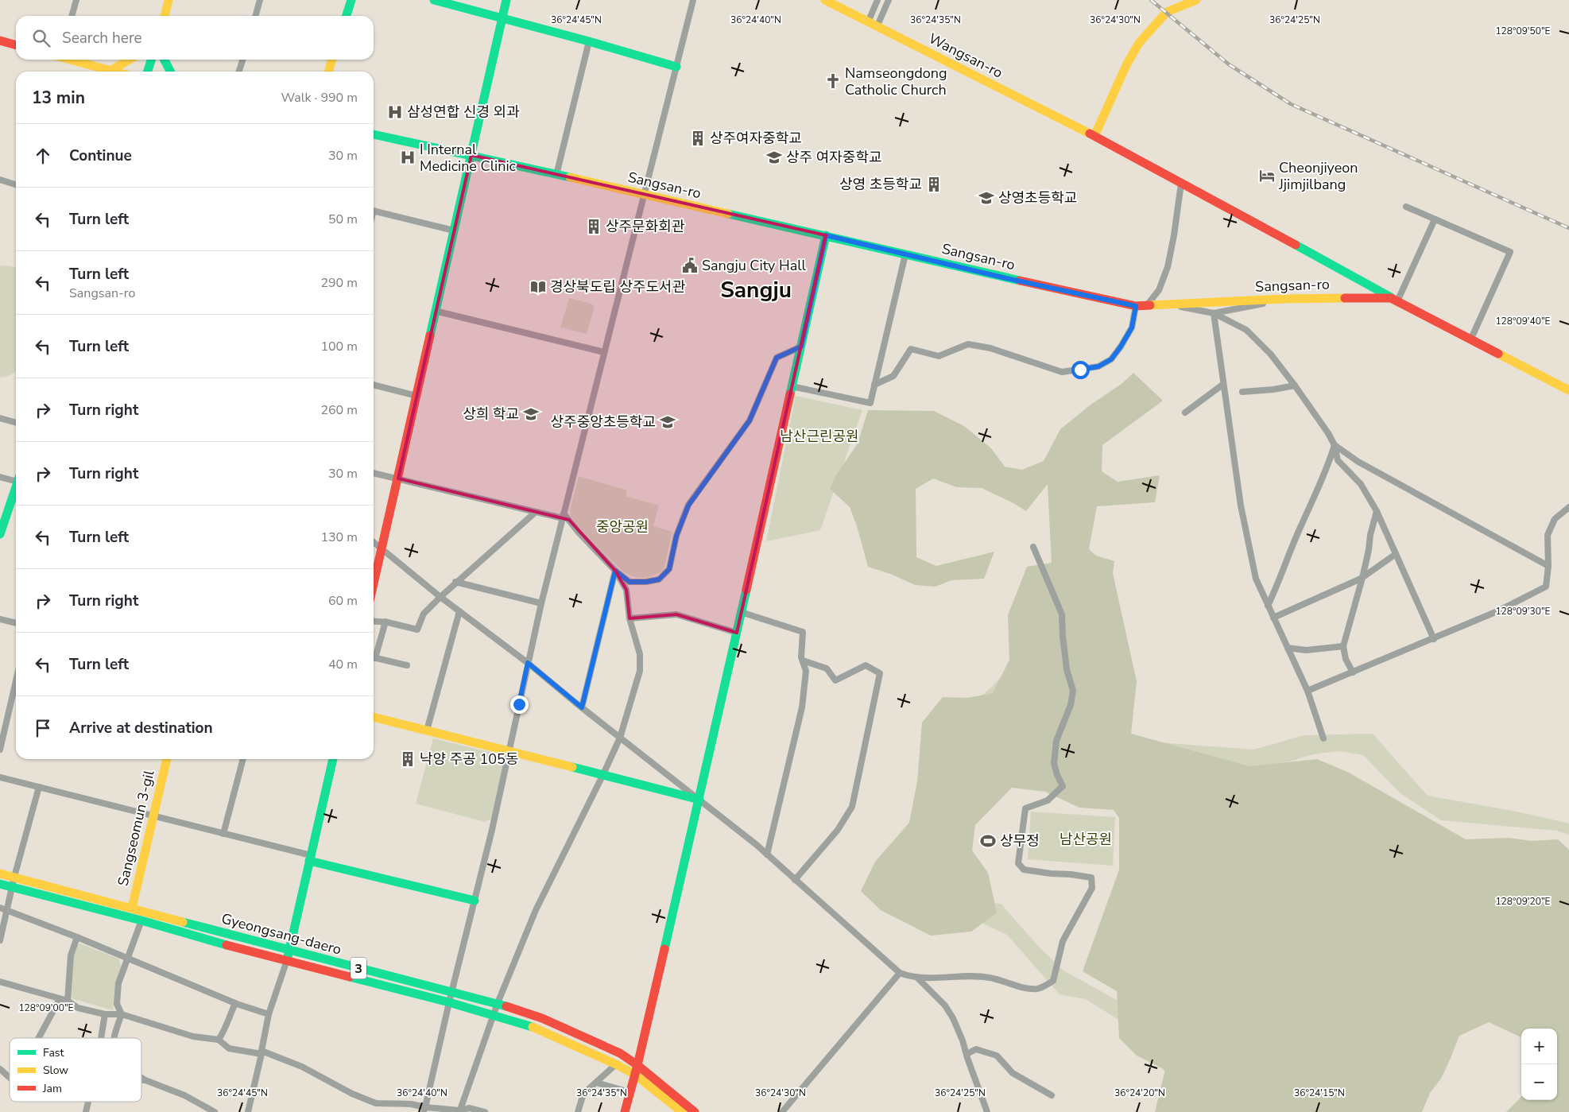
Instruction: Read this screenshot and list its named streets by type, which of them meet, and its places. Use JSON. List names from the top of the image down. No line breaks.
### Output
{"streets":{"street":["Wangsan-ro","Sangsan-ro","Sangseomun 3-gil","Gyeongsang-daero","3"]},"crossings":[["Wangsan-ro","Sangsan-ro"],["Sangseomun 3-gil","Gyeongsang-daero"]],"districts":["Sangju"],"parks":["남산근린공원","중앙공원","남산공원"],"places":{"church":["Namseongdong Catholic Church"],"hospital":["삼성연합 신경 외과","I Internal Medicine Clinic"],"building":["상주여자중학교","상영 초등학교","상주문화회관","낙양 주공 105동"],"school or university":["상주 여자중학교","상영초등학교","상희 학교","상주중앙초등학교"],"hotel":["Cheonjiyeon Jjimjilbang"],"public building":["Sangju City Hall"],"library":["경상북도립 상주도서관"],"sports":["상무정"]},"legend":["Fast","Slow","Jam"],"page":{"search":"Search here","heading":["13 min","Walk · 990 m"],"list":[["Continue","30 m"],["Turn left","50 m"],["Turn left","Sangsan-ro","290 m"],["Turn left","100 m"],["Turn right","260 m"],["Turn right","30 m"],["Turn left","130 m"],["Turn right","60 m"],["Turn left","40 m"],"Arrive at destination"],"map_buttons":["+","−"]},"coordinates":["36°24'45\"N","36°24'40\"N","36°24'35\"N","36°24'30\"N","36°24'25\"N","128°09'50\"E","128°09'40\"E","128°09'30\"E","128°09'20\"E","128°09'00\"E","36°24'20\"N","36°24'15\"N"]}
